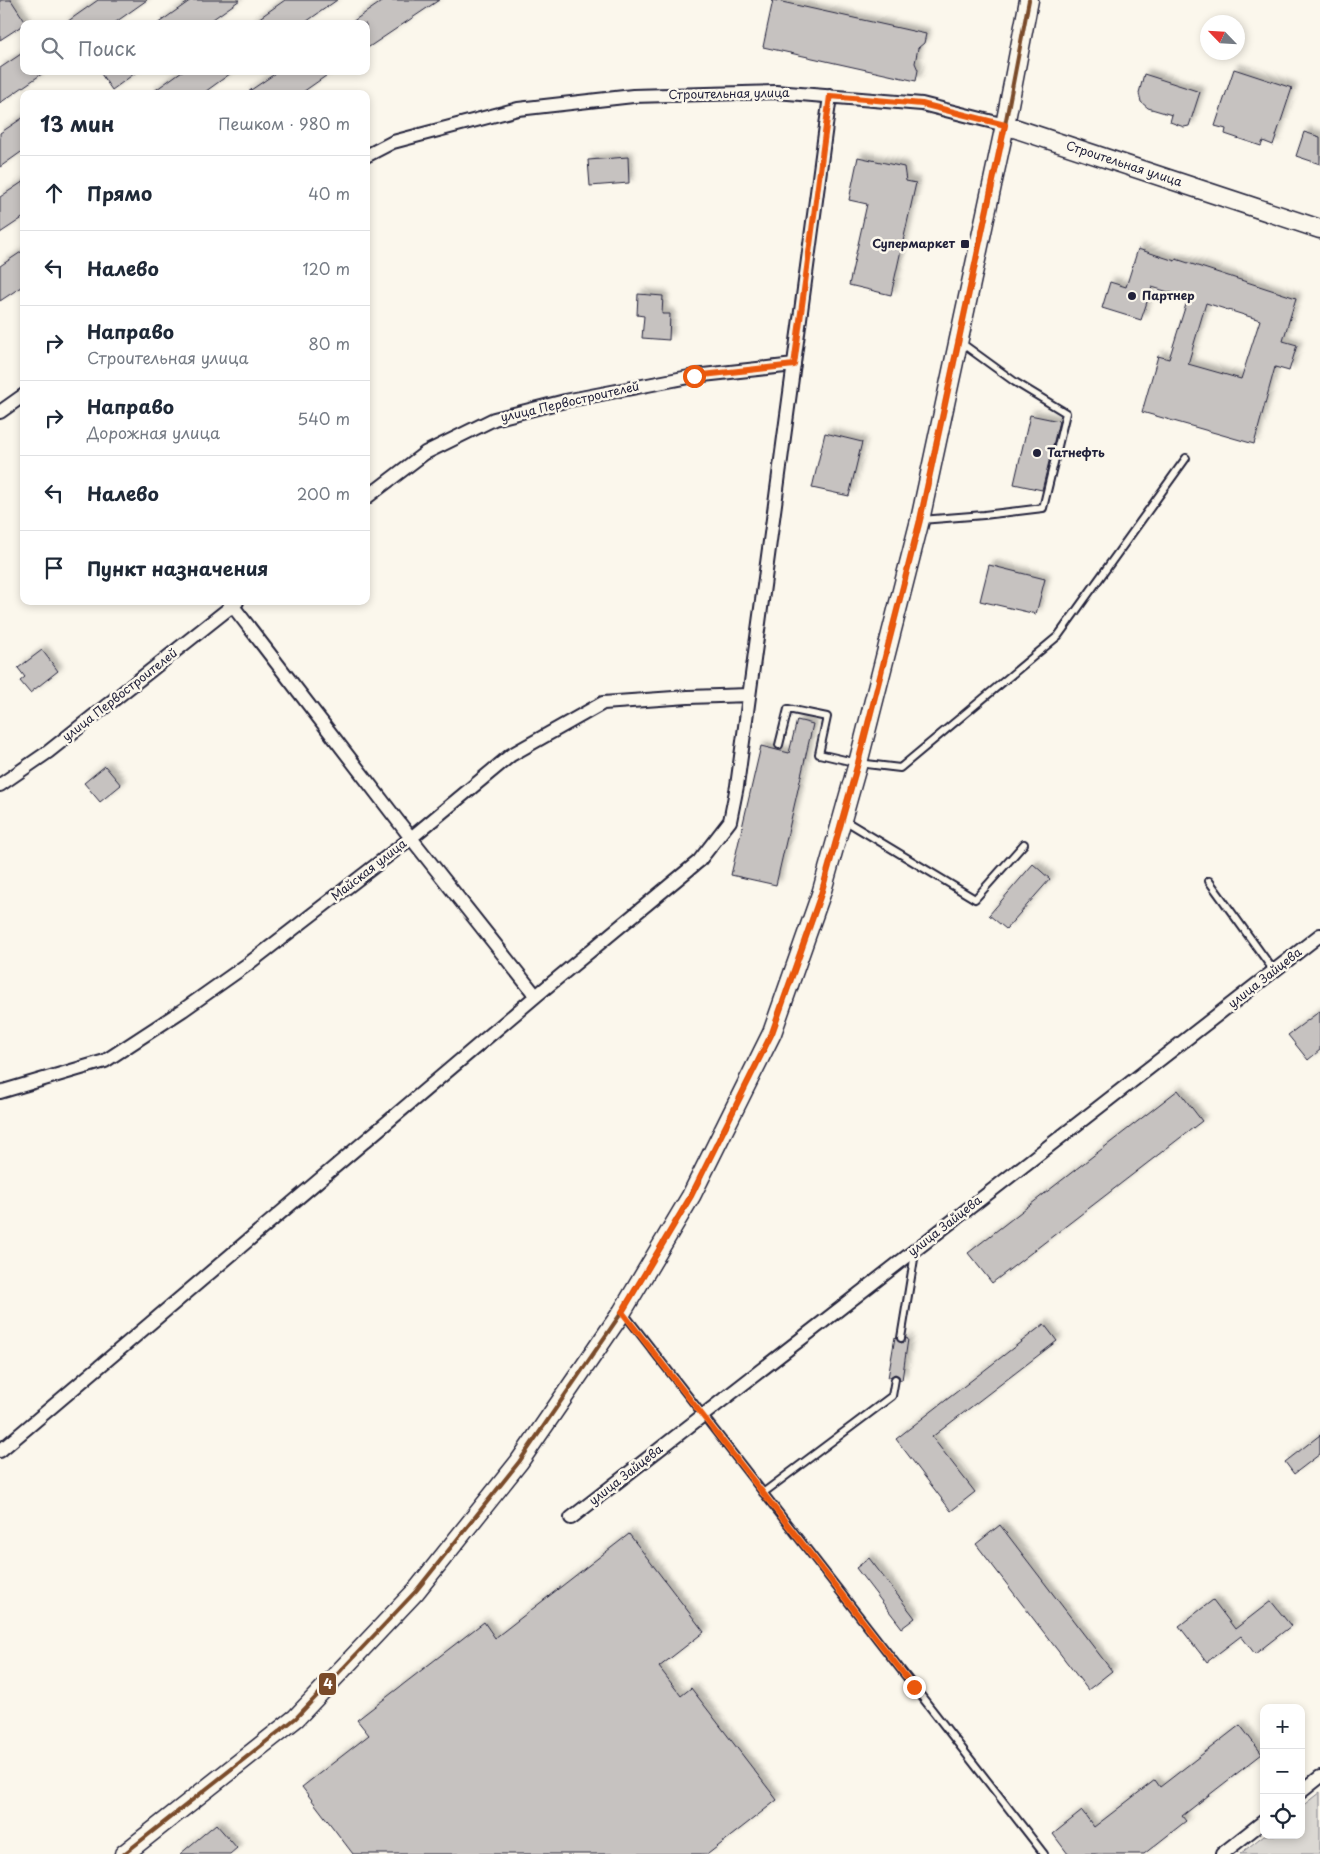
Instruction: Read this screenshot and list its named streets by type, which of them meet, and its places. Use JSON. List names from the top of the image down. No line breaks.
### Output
{"streets":{"street":["Строительная улица","улица Первостроителей","Майская улица","улица Зайцева"]},"places":{"transit":["Супермаркет"],"other":["Партнер","Татнефть"]},"lines":["transit line 4"],"north":"top left","page":{"search":"Поиск","heading":["13 мин","Пешком · 980 m"],"list":[["Прямо","40 m"],["Налево","120 m"],["Направо","Строительная улица","80 m"],["Направо","Дорожная улица","540 m"],["Налево","200 m"],"Пункт назначения"],"map_buttons":["+","−"]}}
